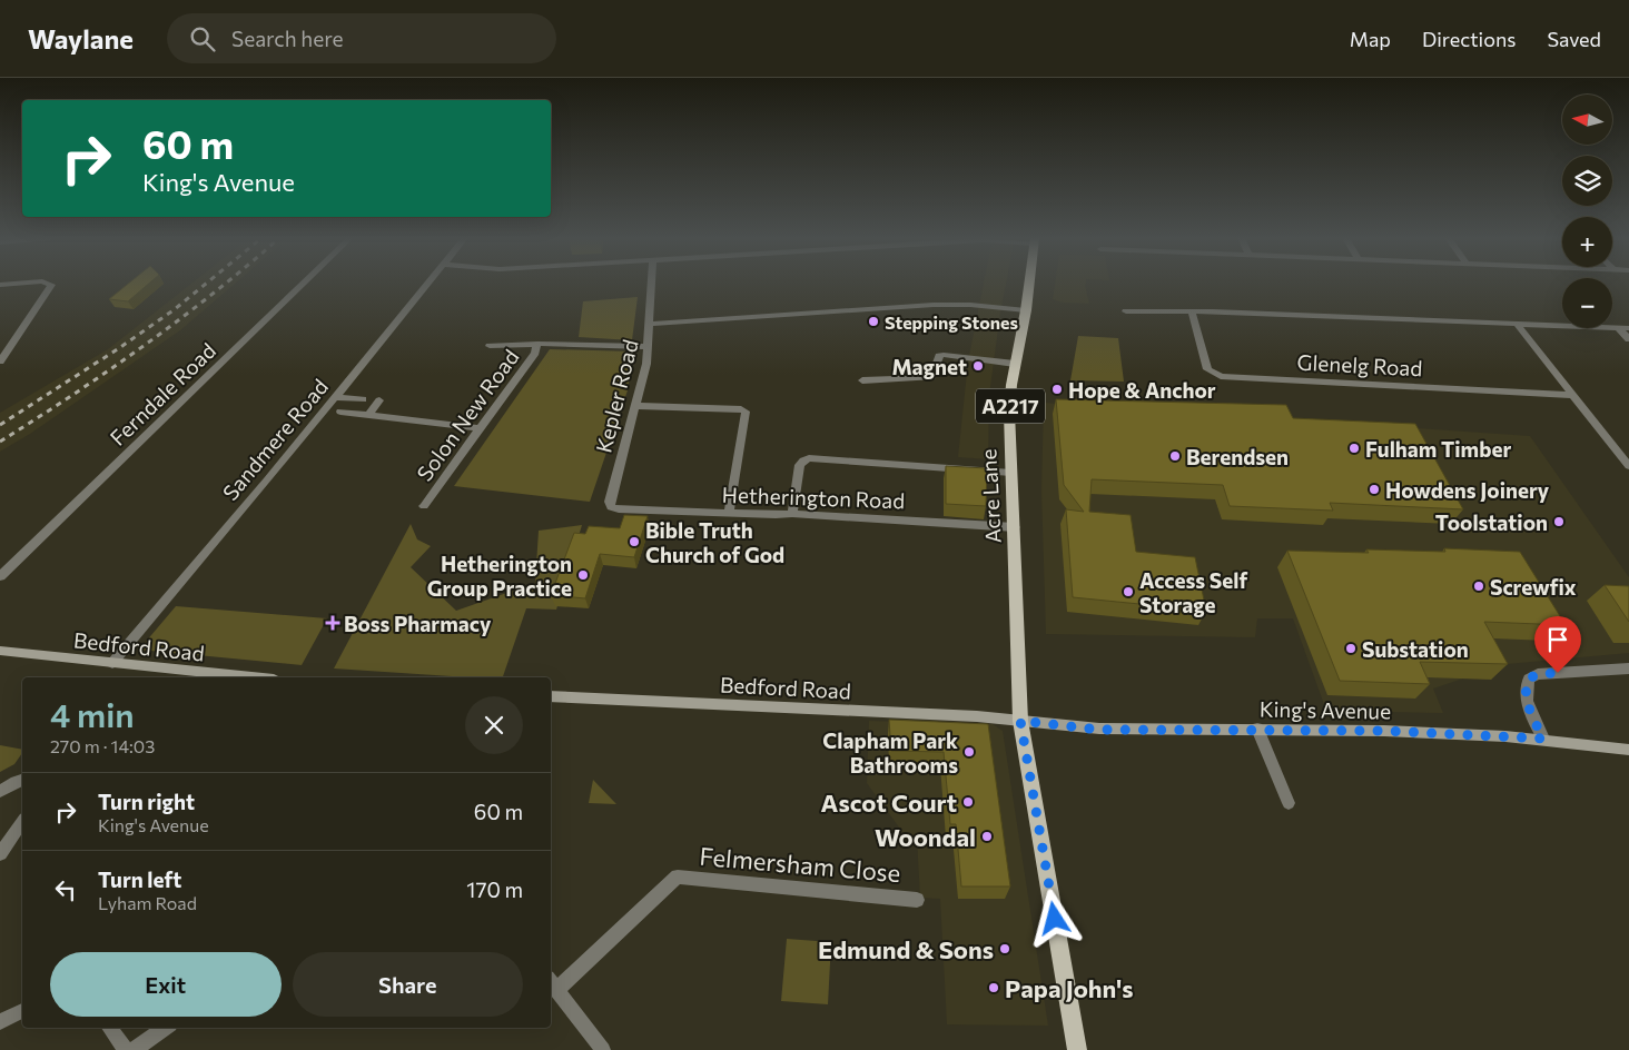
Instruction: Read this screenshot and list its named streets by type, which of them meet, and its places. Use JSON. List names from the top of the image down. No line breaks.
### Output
{"streets":{"main road":["A2217","Acre Lane","Bedford Road","King's Avenue"],"street":["Glenelg Road","Ferndale Road","Kepler Road","Solon New Road","Sandmere Road","Hetherington Road","Felmersham Close"]},"crossings":[["Kepler Road","Solon New Road"],["Kepler Road","Hetherington Road"],["A2217","Acre Lane"],["A2217","Bedford Road"],["A2217","King's Avenue"],["Sandmere Road","Bedford Road"],["Acre Lane","Hetherington Road"],["Acre Lane","Bedford Road"],["Acre Lane","King's Avenue"],["Bedford Road","King's Avenue"]],"places":{"other":["Stepping Stones","Magnet","Hope & Anchor","Fulham Timber","Berendsen","Howdens Joinery","Toolstation","Bible Truth Church of God","Hetherington Group Practice","Screwfix","Access Self Storage","Substation","Clapham Park Bathrooms","Ascot Court","Woondal","Edmund & Sons","Papa John's"],"health":["Boss Pharmacy"]},"north":"left","page":{"header":"Waylane","search":"Search here","nav":["Map","Directions","Saved"],"map_buttons":["+","−"],"turn":["60 m","King's Avenue"],"heading":["4 min","270 m · 14:03"],"list":[{"name":"Turn right","note":"King's Avenue","value":"60 m"},{"name":"Turn left","note":"Lyham Road","value":"170 m"}],"buttons":["Exit","Share"]}}
